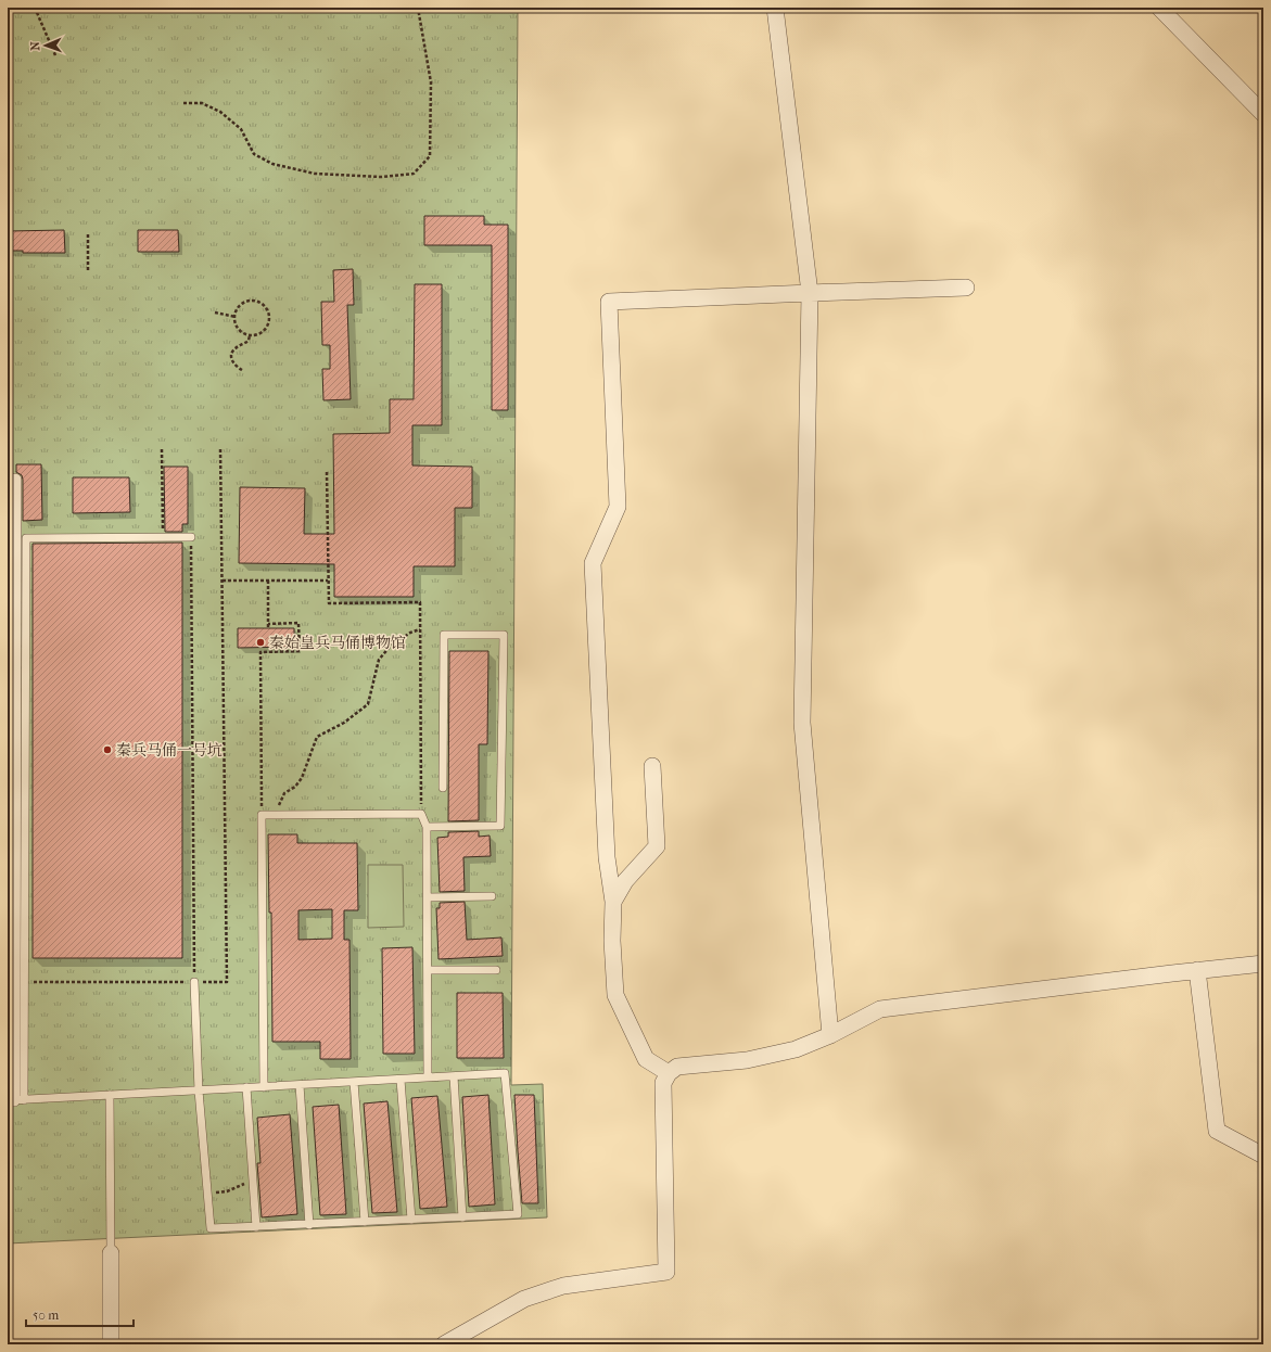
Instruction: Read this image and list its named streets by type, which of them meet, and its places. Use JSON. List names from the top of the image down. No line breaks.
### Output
{"places":["秦始皇兵马俑博物馆","秦兵马俑一号坑"],"scale_bar":"50 m","north":"left"}
